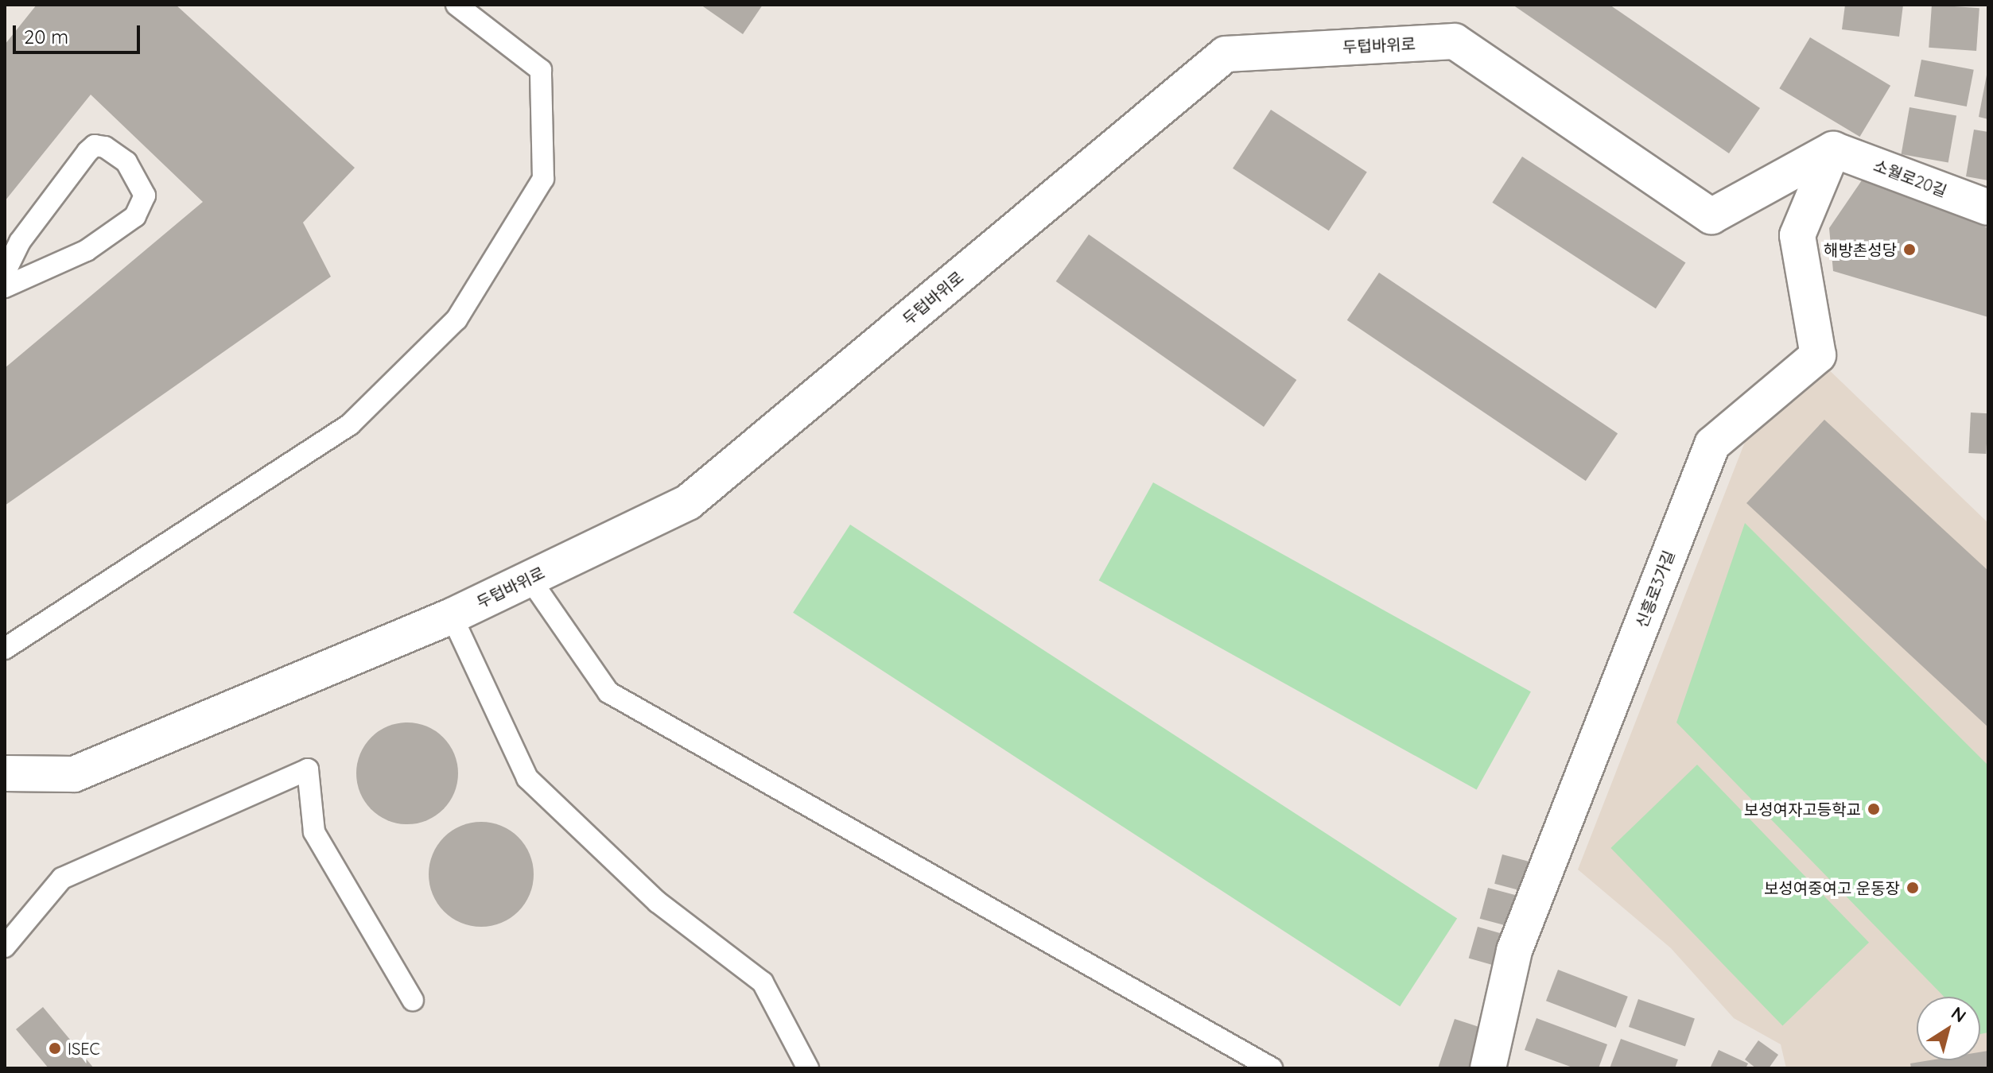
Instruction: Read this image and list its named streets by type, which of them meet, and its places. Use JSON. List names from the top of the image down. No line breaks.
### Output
{"streets":{"street":["두텁바위로","소월로20길","신흥로3가길"]},"crossings":[["두텁바위로","소월로20길"],["두텁바위로","신흥로3가길"],["소월로20길","신흥로3가길"]],"places":["해방촌성당","보성여자고등학교","보성여중여고 운동장","ISEC"],"scale_bar":"20 m","north":"top right"}
